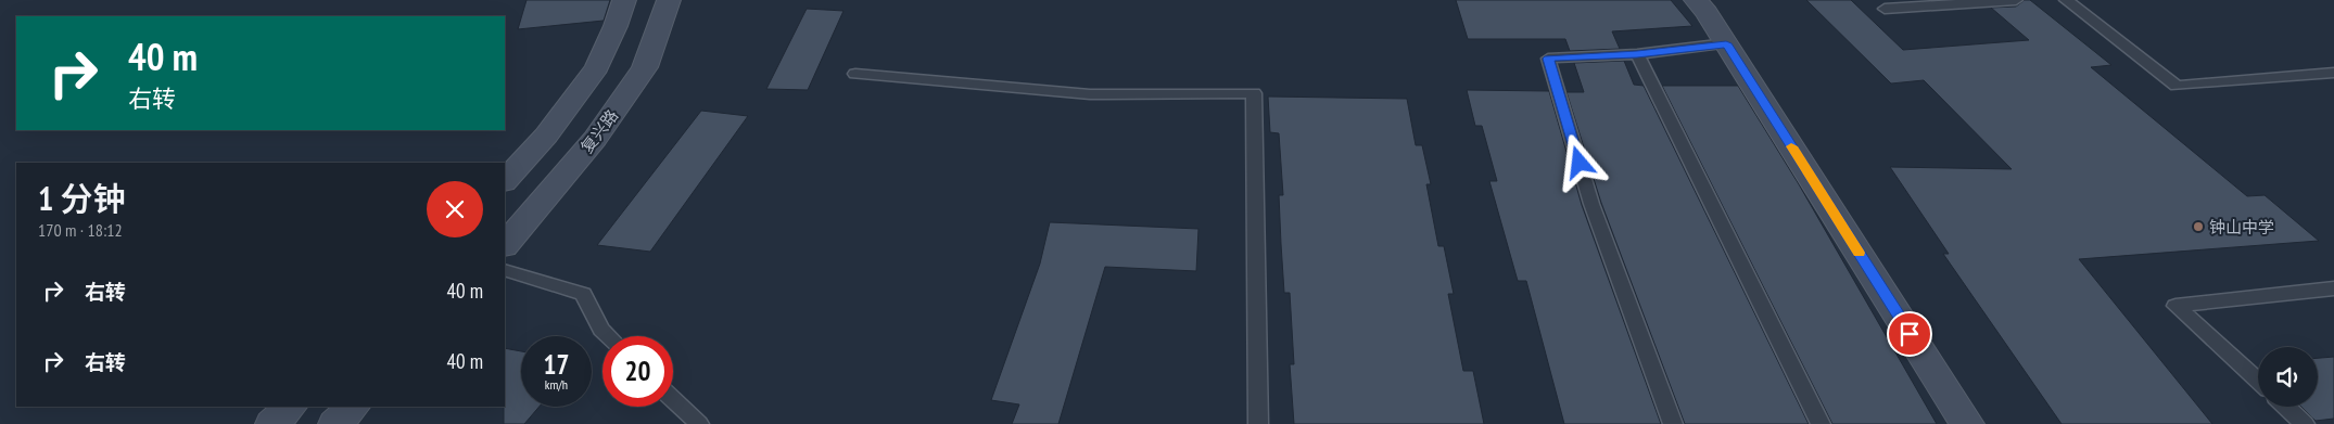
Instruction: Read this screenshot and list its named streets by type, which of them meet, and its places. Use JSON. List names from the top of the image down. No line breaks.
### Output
{"streets":{"main road":["复兴路"]},"places":["钟山中学"],"page":{"turn":["40 m","右转"],"heading":["1 分钟","170 m · 18:12"],"list":[{"name":"右转","value":"40 m"},{"name":"右转","value":"40 m"}],"speed":"17 km/h","limit":"20"}}
